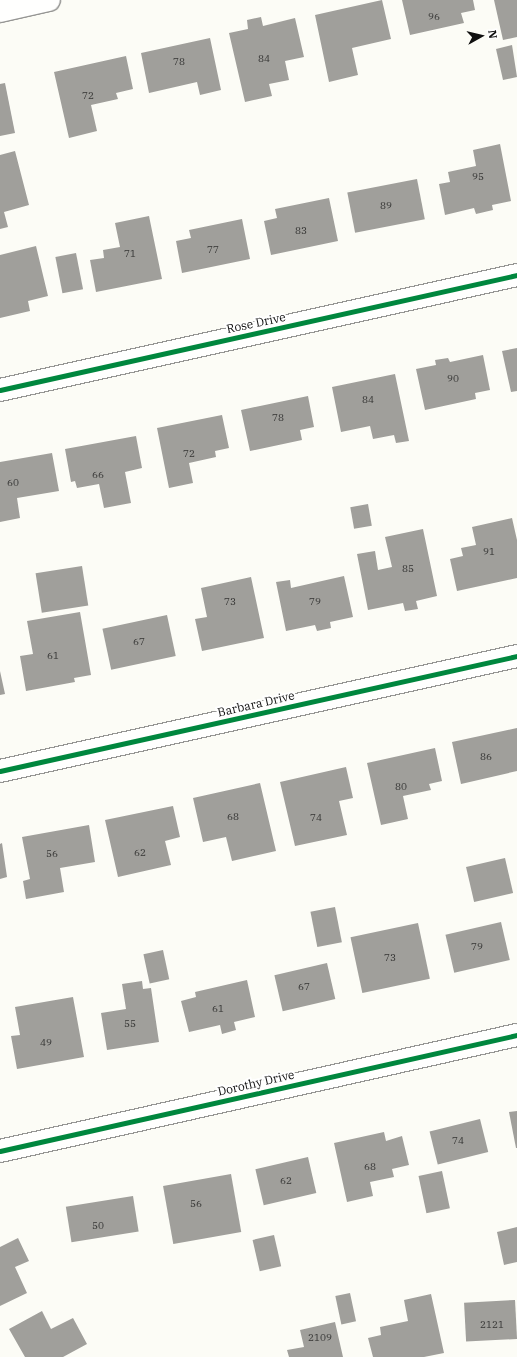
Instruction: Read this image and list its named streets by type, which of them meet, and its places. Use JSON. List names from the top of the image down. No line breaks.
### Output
{"streets":{"street":["Rose Drive","Barbara Drive","Dorothy Drive"]},"house_numbers":["96","84","78","72","95","89","83","77","71","90","84","78","72","66","60","91","85","73","79","67","61","86","80","68","74","62","56","79","73","67","61","55","49","74","68","62","56","50","2121","2109"],"north":"right"}
